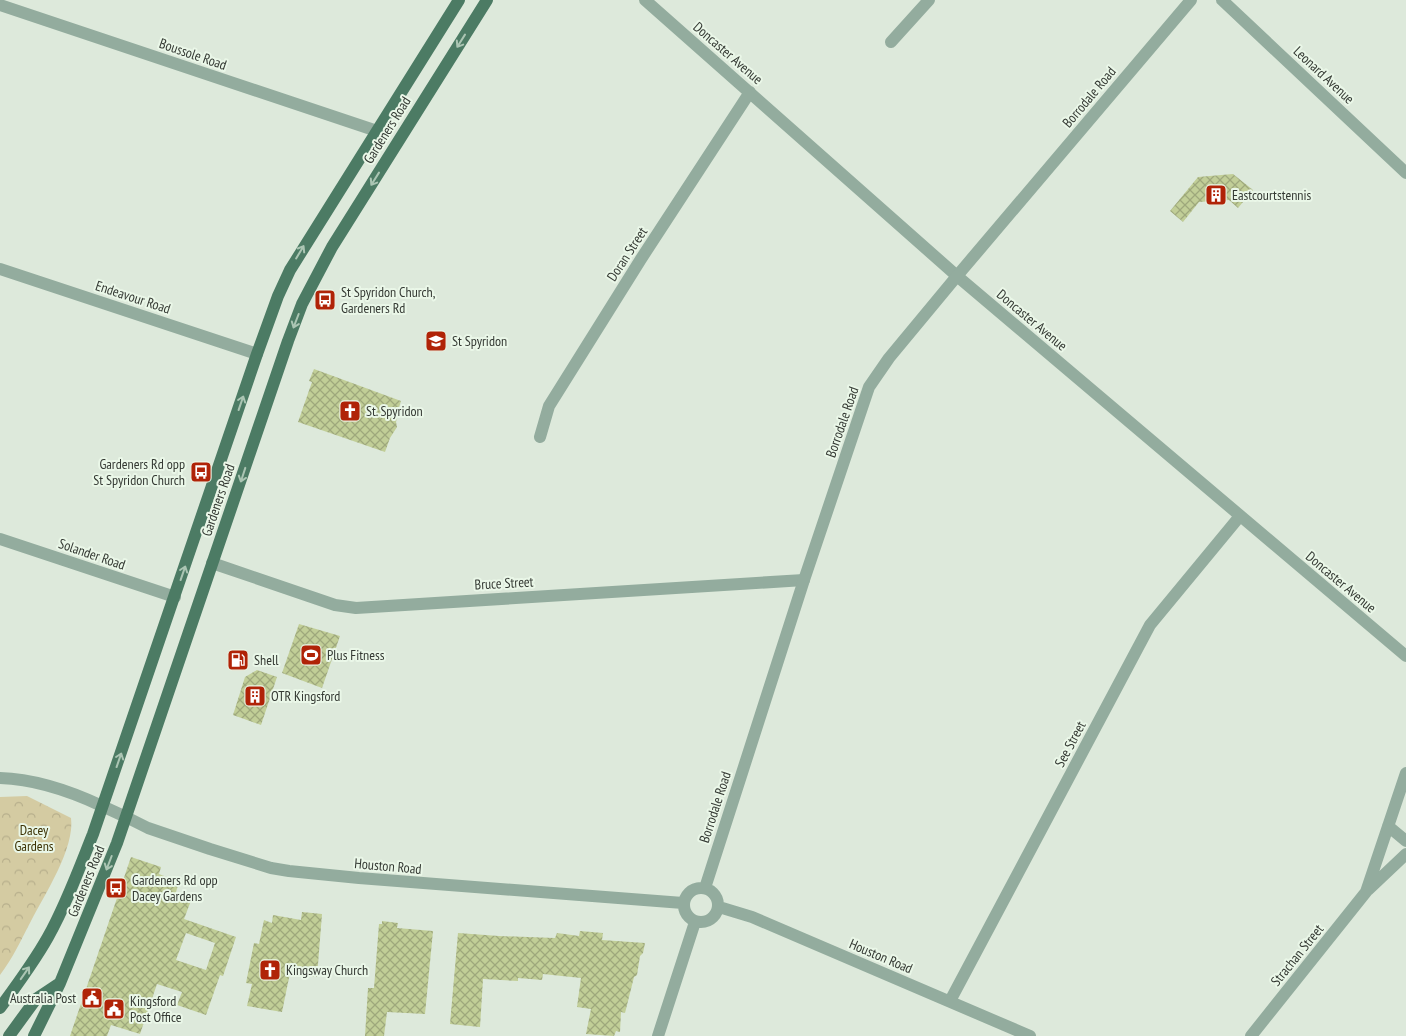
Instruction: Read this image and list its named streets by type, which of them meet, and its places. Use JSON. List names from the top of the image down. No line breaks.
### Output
{"streets":{"main road":["Gardeners Road"],"street":["Doncaster Avenue","Boussole Road","Leonard Avenue","Borrodale Road","Doran Street","Endeavour Road","Solander Road","Bruce Street","See Street","Houston Road","Strachan Street"]},"crossings":[["Doncaster Avenue","Borrodale Road"],["Doncaster Avenue","Doran Street"],["Doncaster Avenue","See Street"],["Boussole Road","Gardeners Road"],["Borrodale Road","Bruce Street"],["Borrodale Road","Houston Road"],["Gardeners Road","Endeavour Road"],["Gardeners Road","Solander Road"],["Gardeners Road","Bruce Street"],["Gardeners Road","Houston Road"],["See Street","Houston Road"]],"parks":["Dacey Gardens"],"places":{"building":["Eastcourtstennis","OTR Kingsford"],"bus stop":["St Spyridon Church, Gardeners Rd","Gardeners Rd opp St Spyridon Church","Gardeners Rd opp Dacey Gardens"],"school or university":["St Spyridon"],"church":["St. Spyridon","Kingsway Church"],"sports":["Plus Fitness"],"fuel station":["Shell"],"public building":["Australia Post","Kingsford Post Office"]}}
